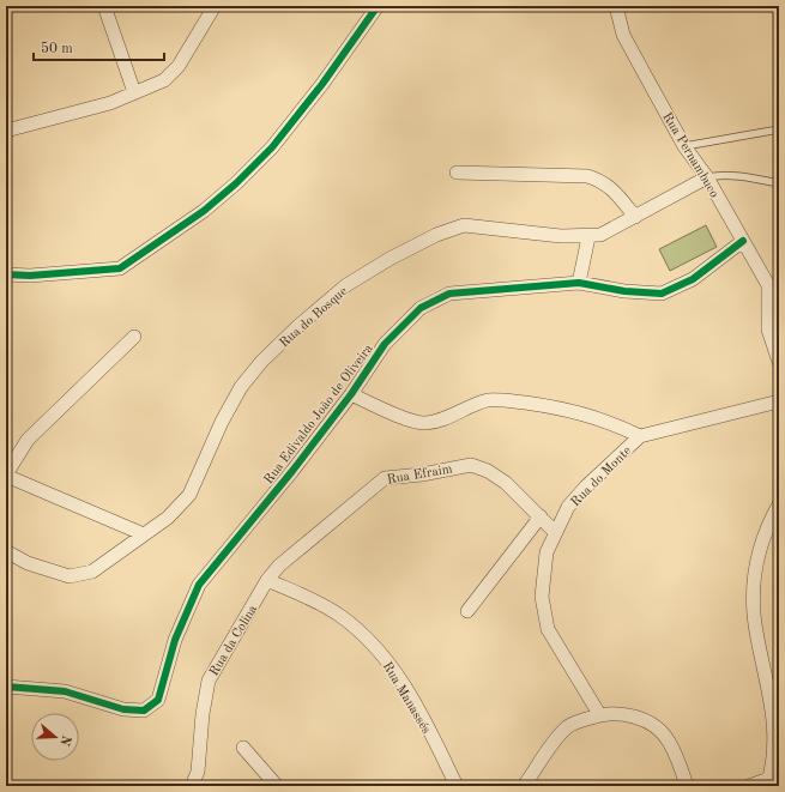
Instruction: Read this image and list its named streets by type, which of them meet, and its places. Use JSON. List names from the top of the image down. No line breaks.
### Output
{"streets":{"street":["Rua Pernambuco","Rua do Bosque","Rua Edivaldo João de Oliveira","Rua Efraim","Rua do Monte","Rua da Colina","Rua Manassés"]},"crossings":[["Rua Pernambuco","Rua do Bosque"],["Rua Pernambuco","Rua Edivaldo João de Oliveira"],["Rua Efraim","Rua do Monte"],["Rua Efraim","Rua da Colina"],["Rua Efraim","Rua Manassés"],["Rua da Colina","Rua Manassés"]],"scale_bar":"50 m","north":"right"}
